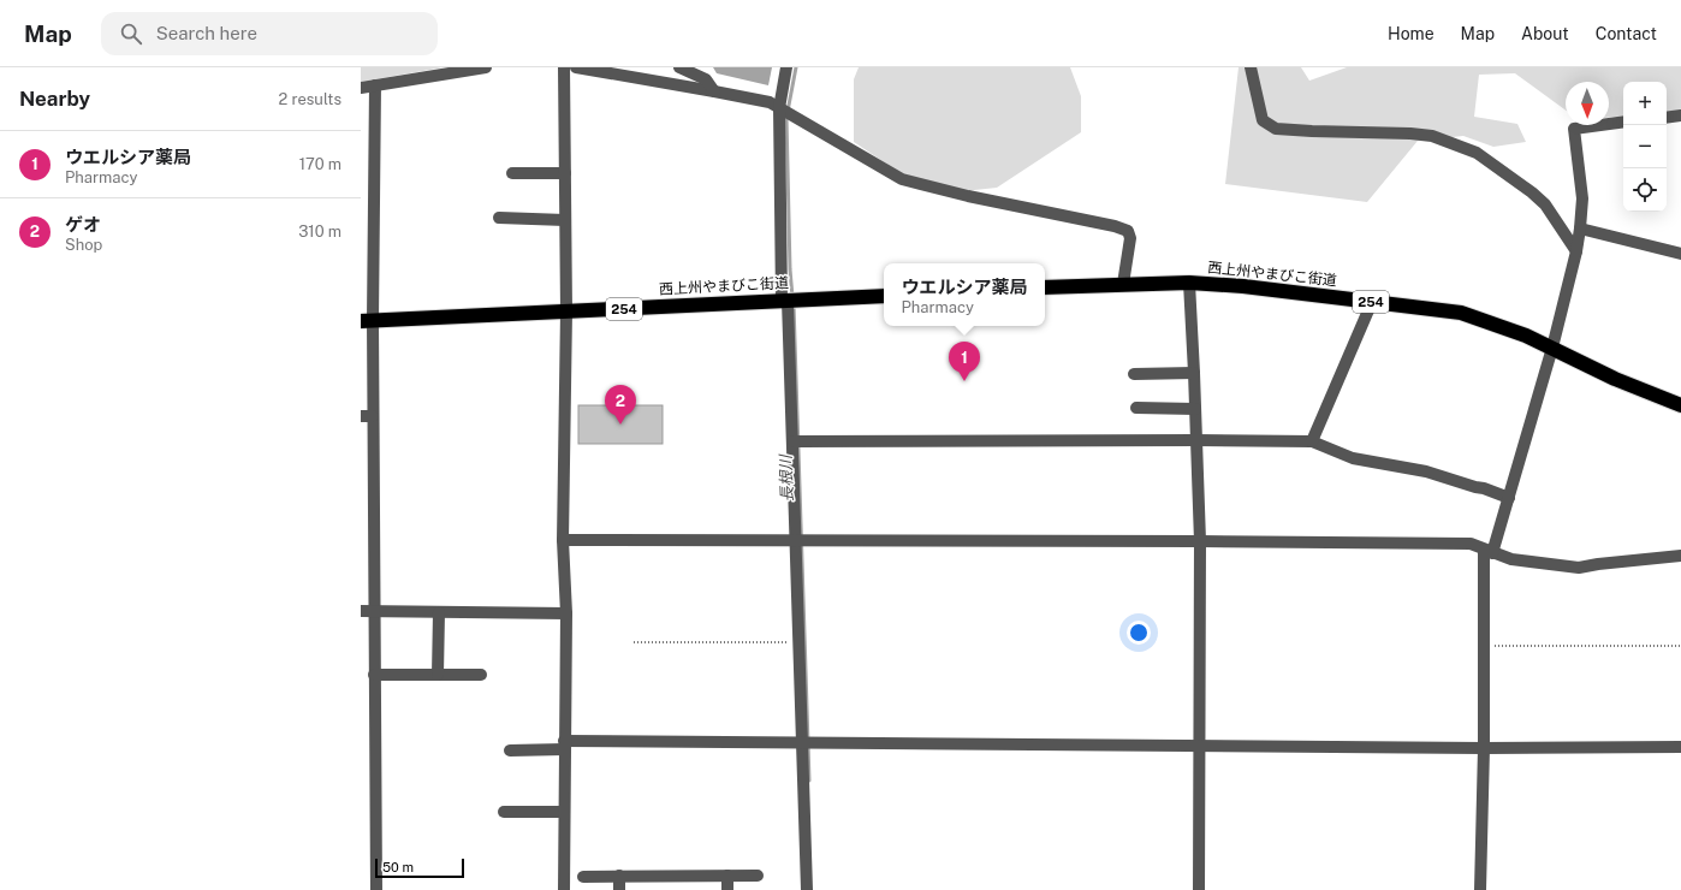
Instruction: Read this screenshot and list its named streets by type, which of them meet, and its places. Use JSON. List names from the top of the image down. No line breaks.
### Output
{"streets":{"highway":["西上州やまびこ街道","254"]},"water":["長根川"],"scale_bar":"50 m","north":"bottom","page":{"header":"Map","search":"Search here","nav":["Home","Map","About","Contact"],"heading":["Nearby","2 results"],"map_buttons":["+","−"],"list":[{"mark":"1","name":"ウエルシア薬局","note":"Pharmacy","value":"170 m"},{"mark":"2","name":"ゲオ","note":"Shop","value":"310 m"}],"popup":["ウエルシア薬局","Pharmacy"],"pins":["1","2"],"scale":"50 m"}}
